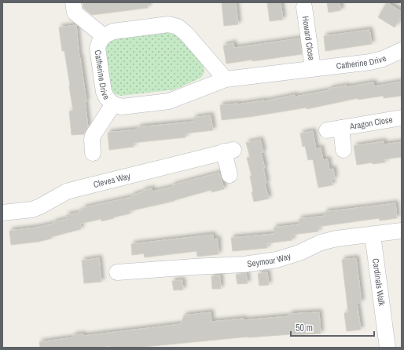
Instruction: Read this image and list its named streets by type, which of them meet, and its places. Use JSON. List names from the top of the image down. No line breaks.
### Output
{"streets":{"street":["Howard Close","Catherine Drive","Aragon Close","Cleves Way","Seymour Way","Cardinals Walk"]},"crossings":[["Howard Close","Catherine Drive"],["Seymour Way","Cardinals Walk"]],"scale_bar":"50 m"}
